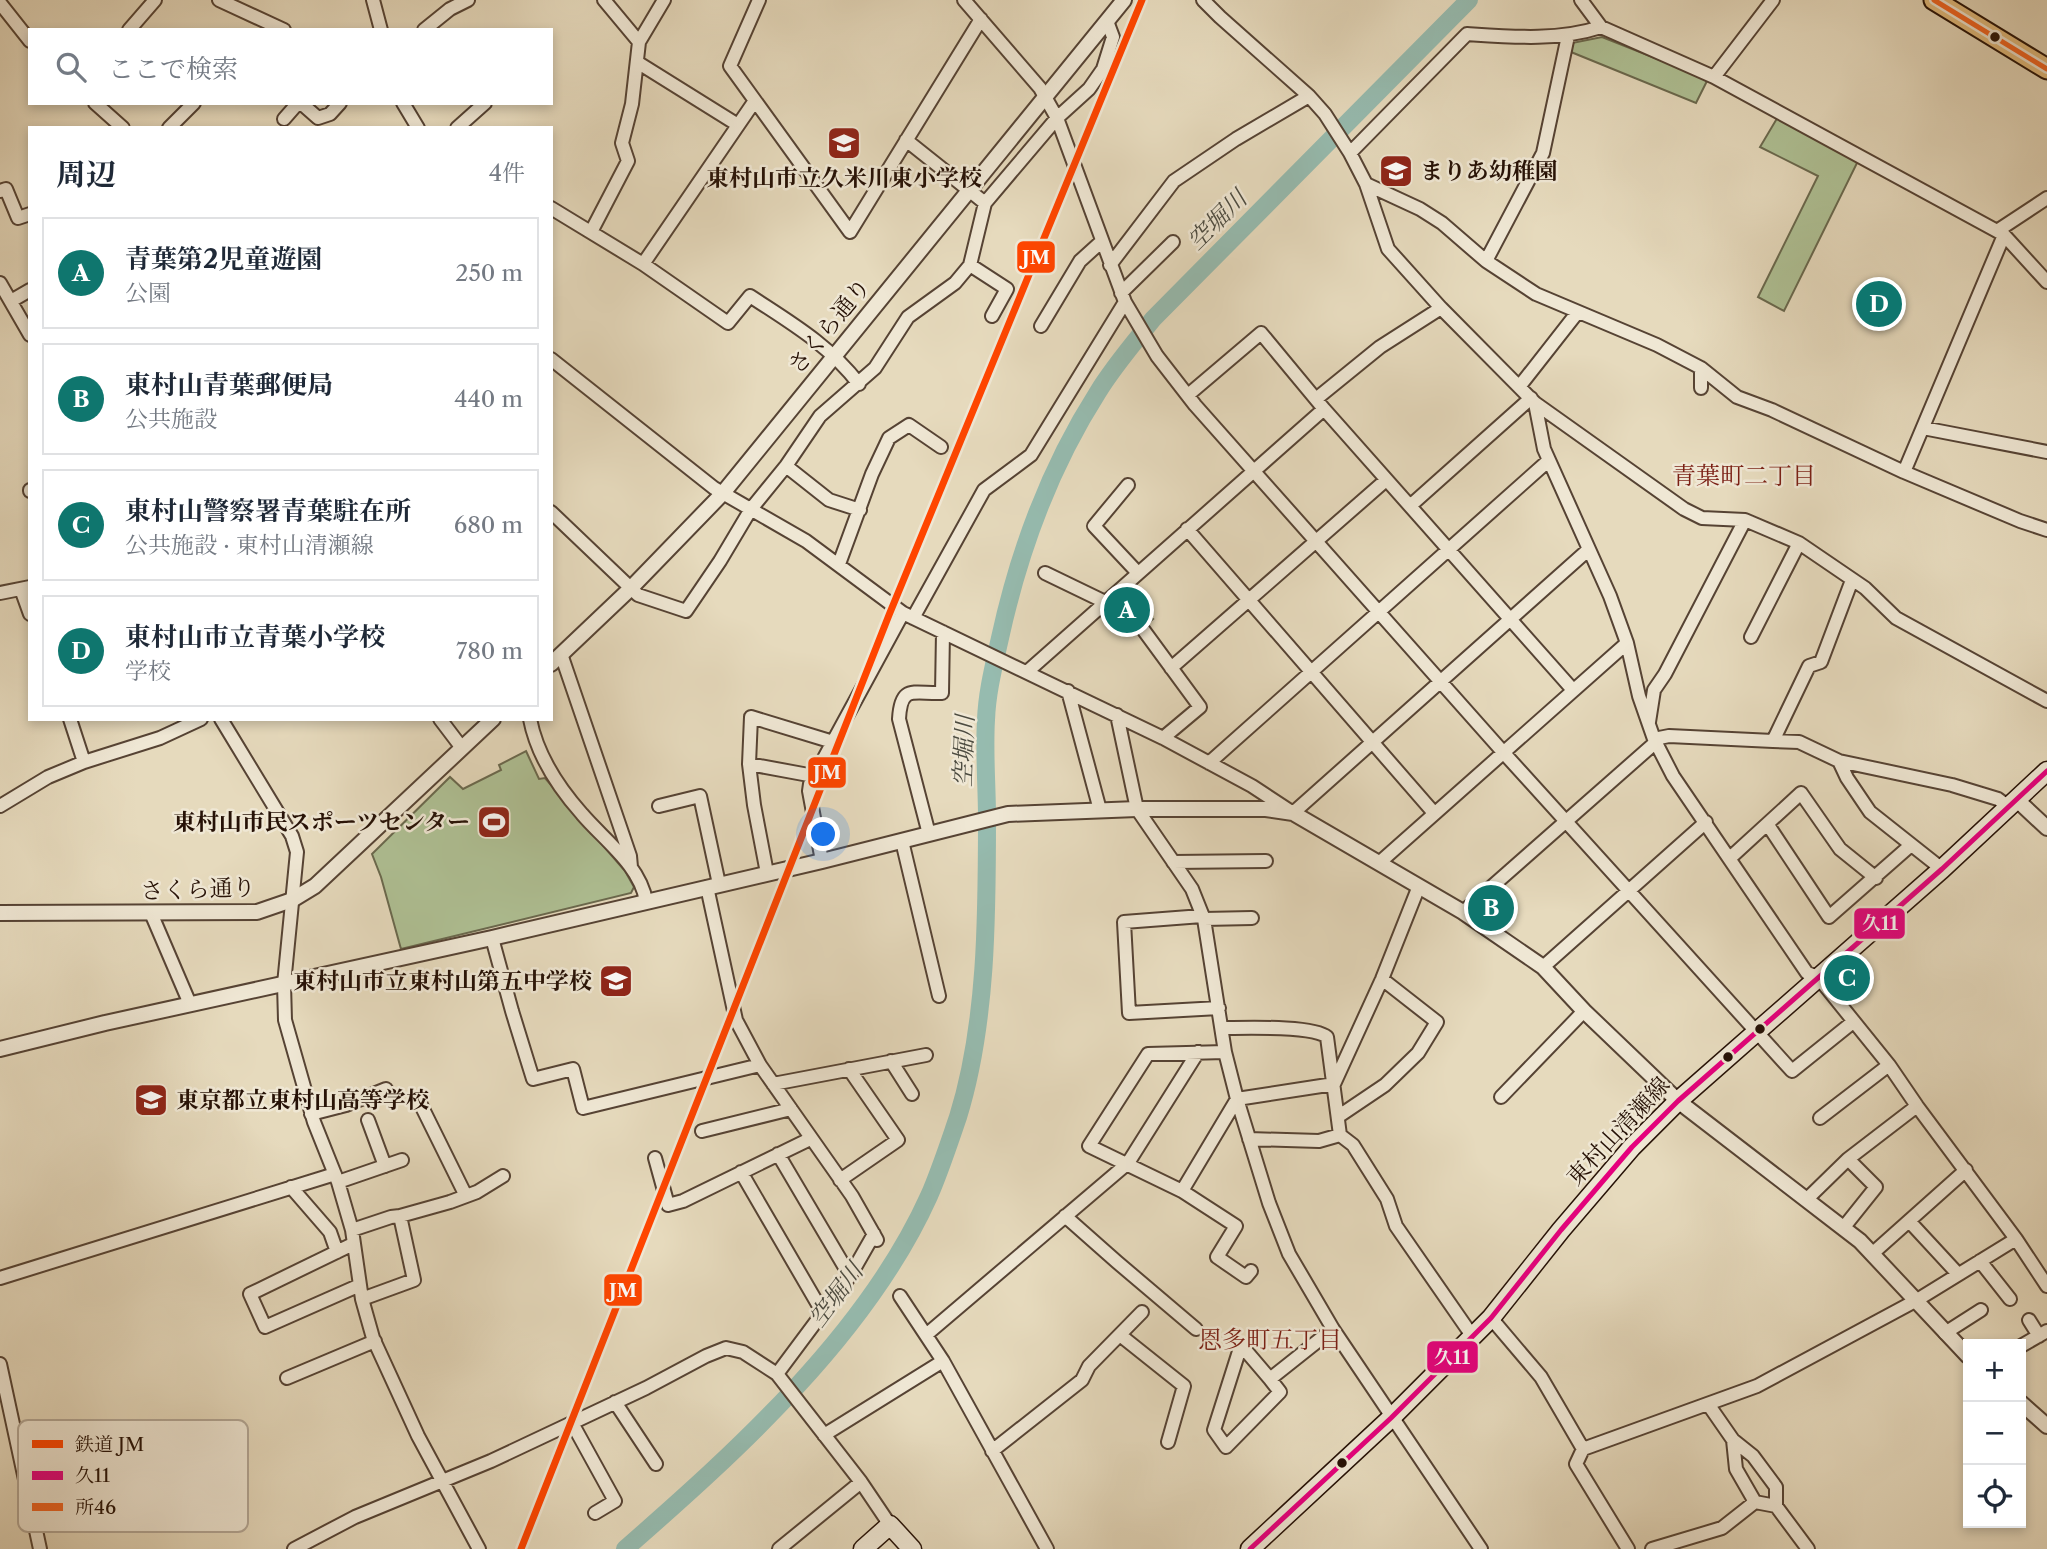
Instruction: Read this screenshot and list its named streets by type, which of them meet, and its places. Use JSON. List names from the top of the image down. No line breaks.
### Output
{"streets":{"main road":["東村山清瀬線"],"street":["さくら通り"]},"districts":["青葉町二丁目","恩多町五丁目"],"water":["空堀川"],"places":{"school or university":["東村山市立久米川東小学校","まりあ幼稚園","東村山市立東村山第五中学校","東京都立東村山高等学校"],"sports":["東村山市民スポーツセンター"]},"lines":["rail line JM","transit line 所46","transit line 久11"],"legend":["鉄道 JM","久11","所46"],"page":{"search":"ここで検索","heading":["周辺","4件"],"list":[{"mark":"A","name":"青葉第2児童遊園","note":"公園","value":"250 m"},{"mark":"B","name":"東村山青葉郵便局","note":"公共施設","value":"440 m"},{"mark":"C","name":"東村山警察署青葉駐在所","note":"公共施設 · 東村山清瀬線","value":"680 m"},{"mark":"D","name":"東村山市立青葉小学校","note":"学校","value":"780 m"}],"pins":["D","A","B","C"],"map_buttons":["+","−"]}}
